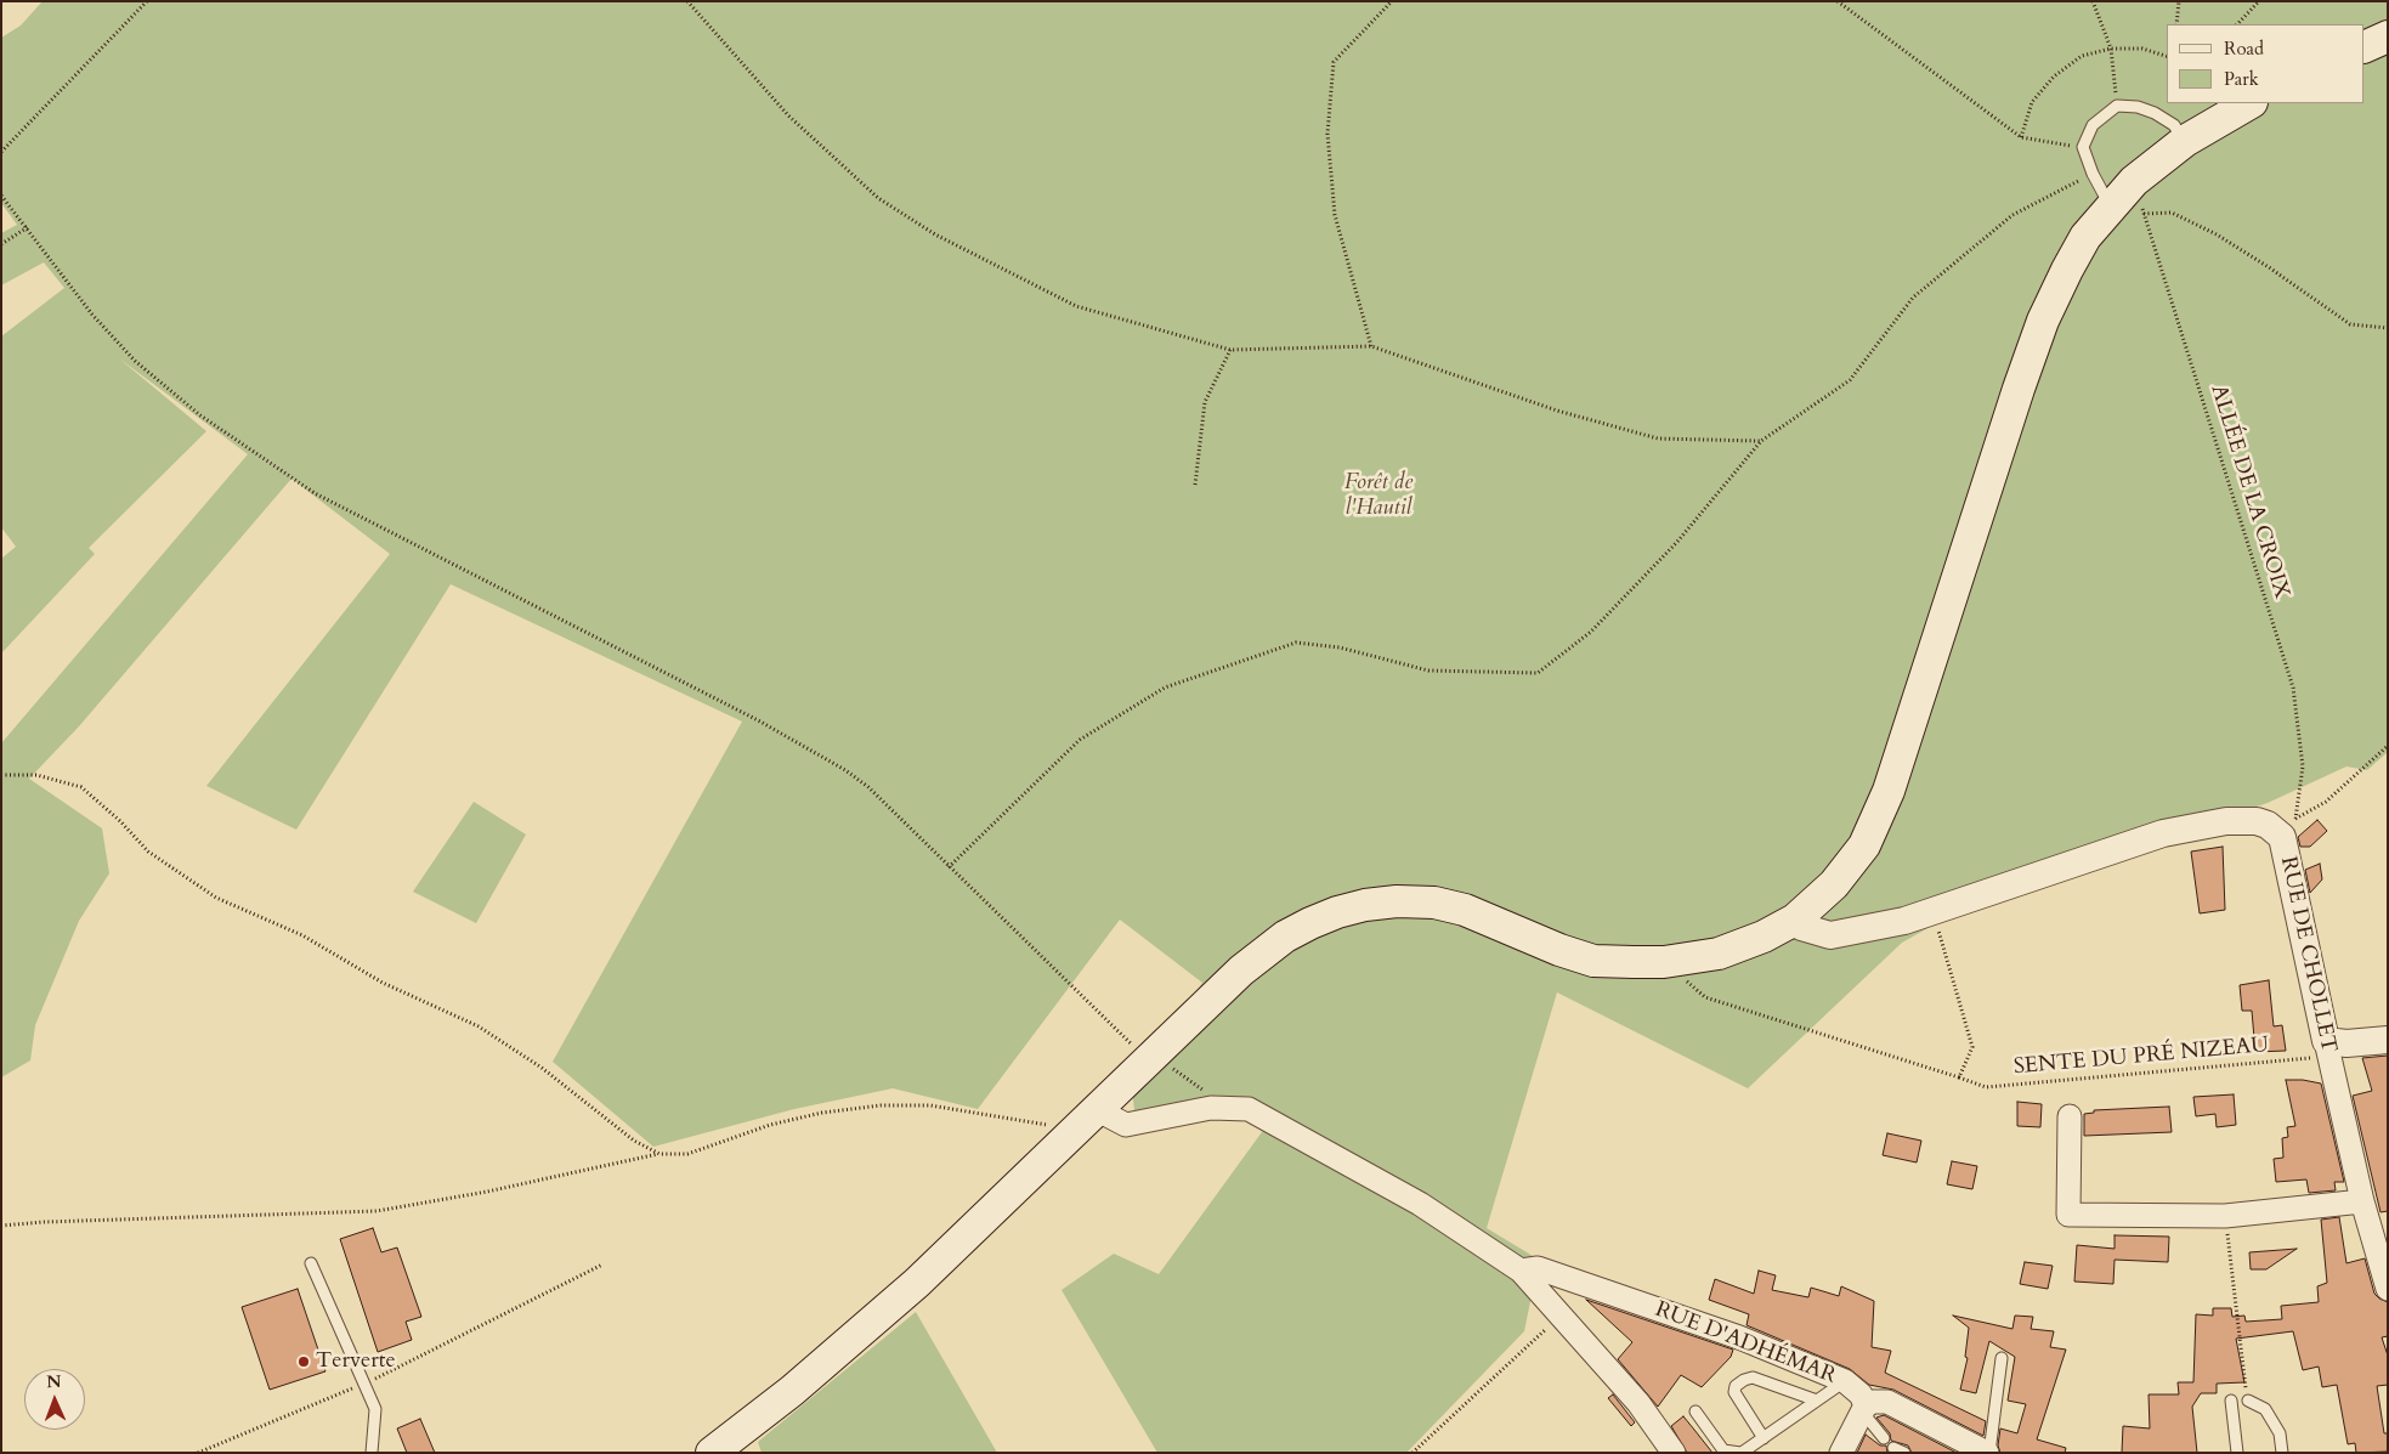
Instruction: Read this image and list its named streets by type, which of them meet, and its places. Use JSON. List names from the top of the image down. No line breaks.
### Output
{"streets":{"street":["RUE DE CHOLLET","RUE D'ADHÉMAR"],"path":["ALLÉE DE LA CROIX","SENTE DU PRÉ NIZEAU"]},"crossings":[["ALLÉE DE LA CROIX","RUE DE CHOLLET"],["RUE DE CHOLLET","SENTE DU PRÉ NIZEAU"]],"parks":["Forêt de l'Hautil"],"places":["Terverte"],"legend":["Road","Park"],"north":"top"}
